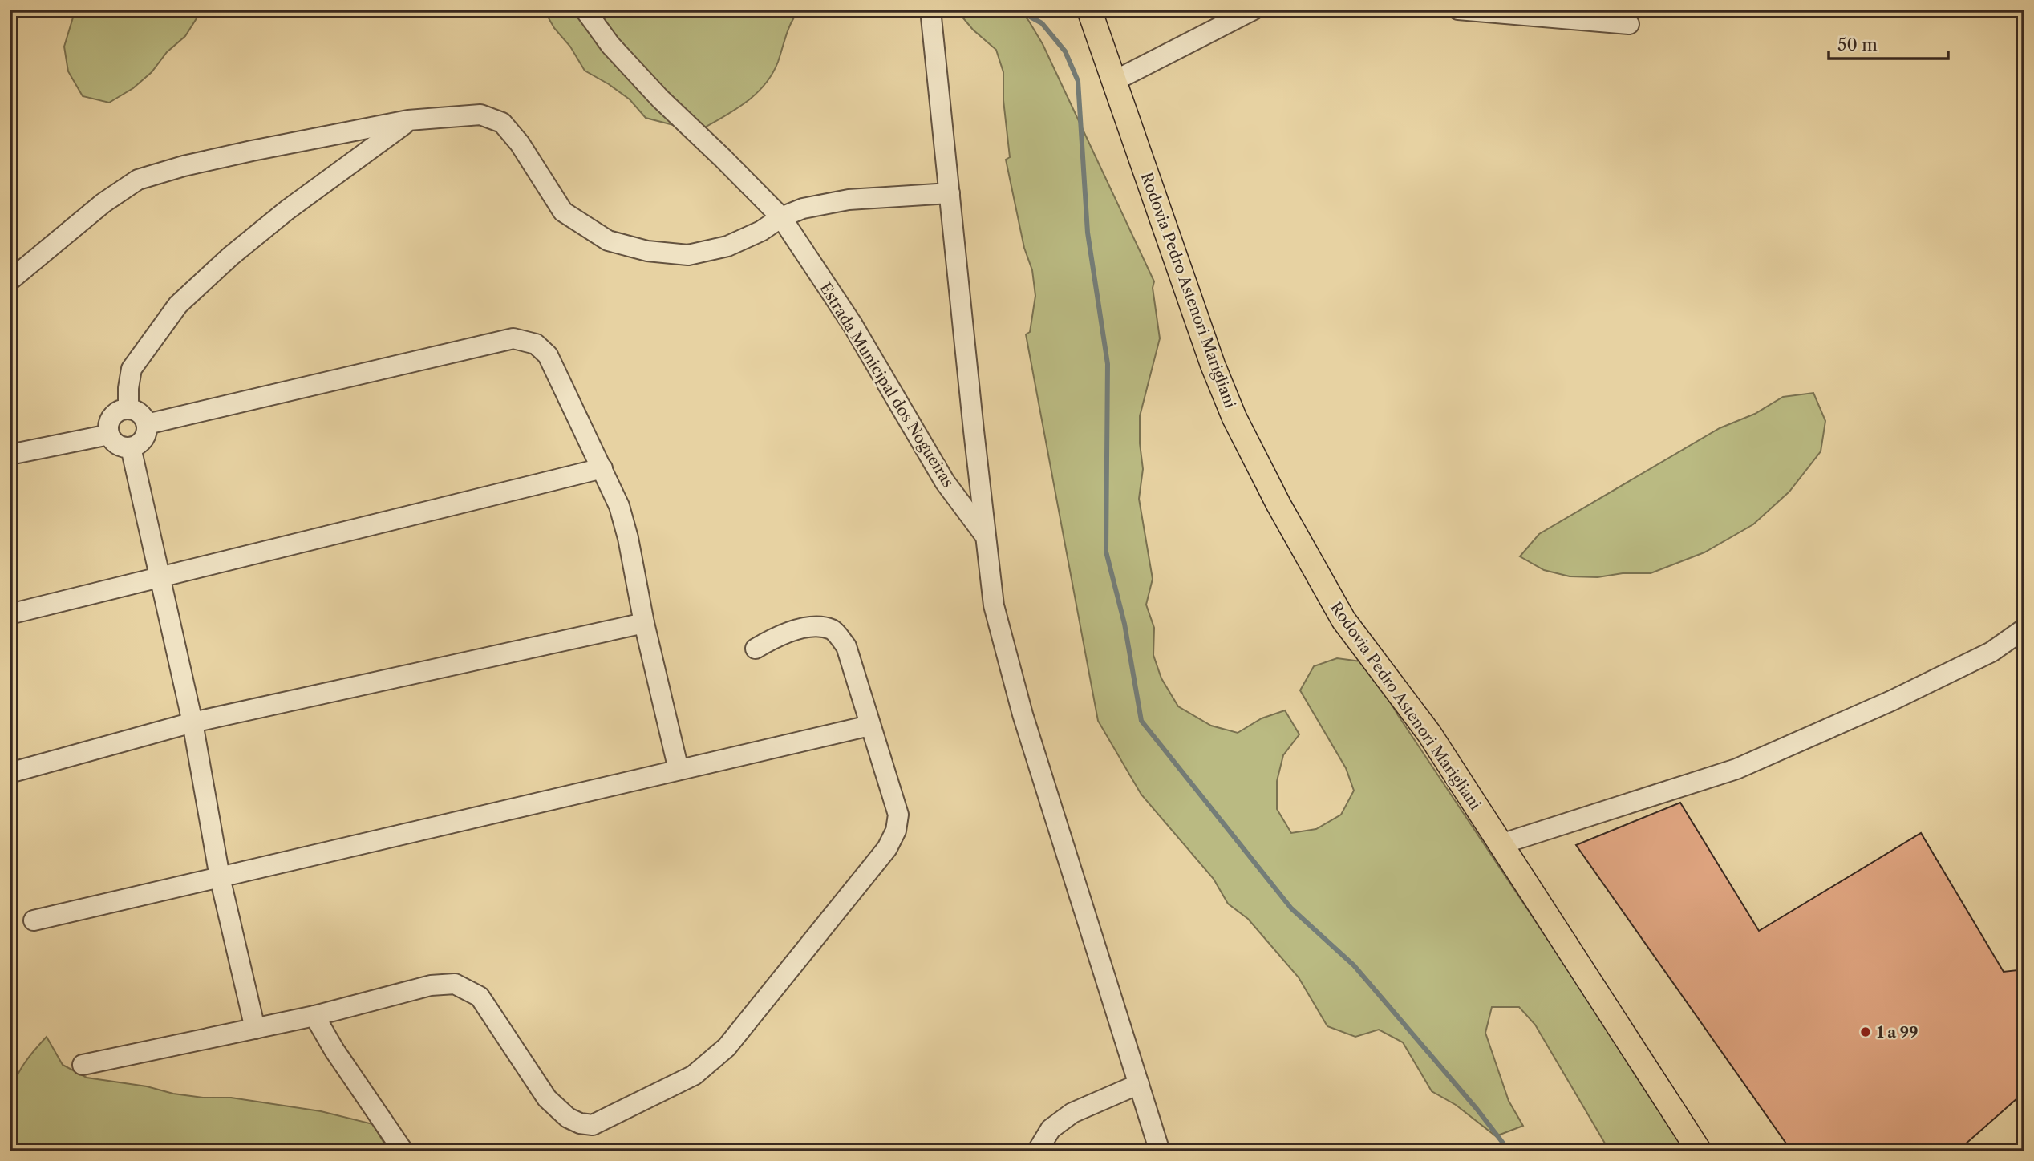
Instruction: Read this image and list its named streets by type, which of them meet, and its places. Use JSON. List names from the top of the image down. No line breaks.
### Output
{"streets":{"main road":["Rodovia Pedro Astenori Marigliani"],"street":["Estrada Municipal dos Nogueiras"]},"places":["1 a 99"],"scale_bar":"50 m"}
